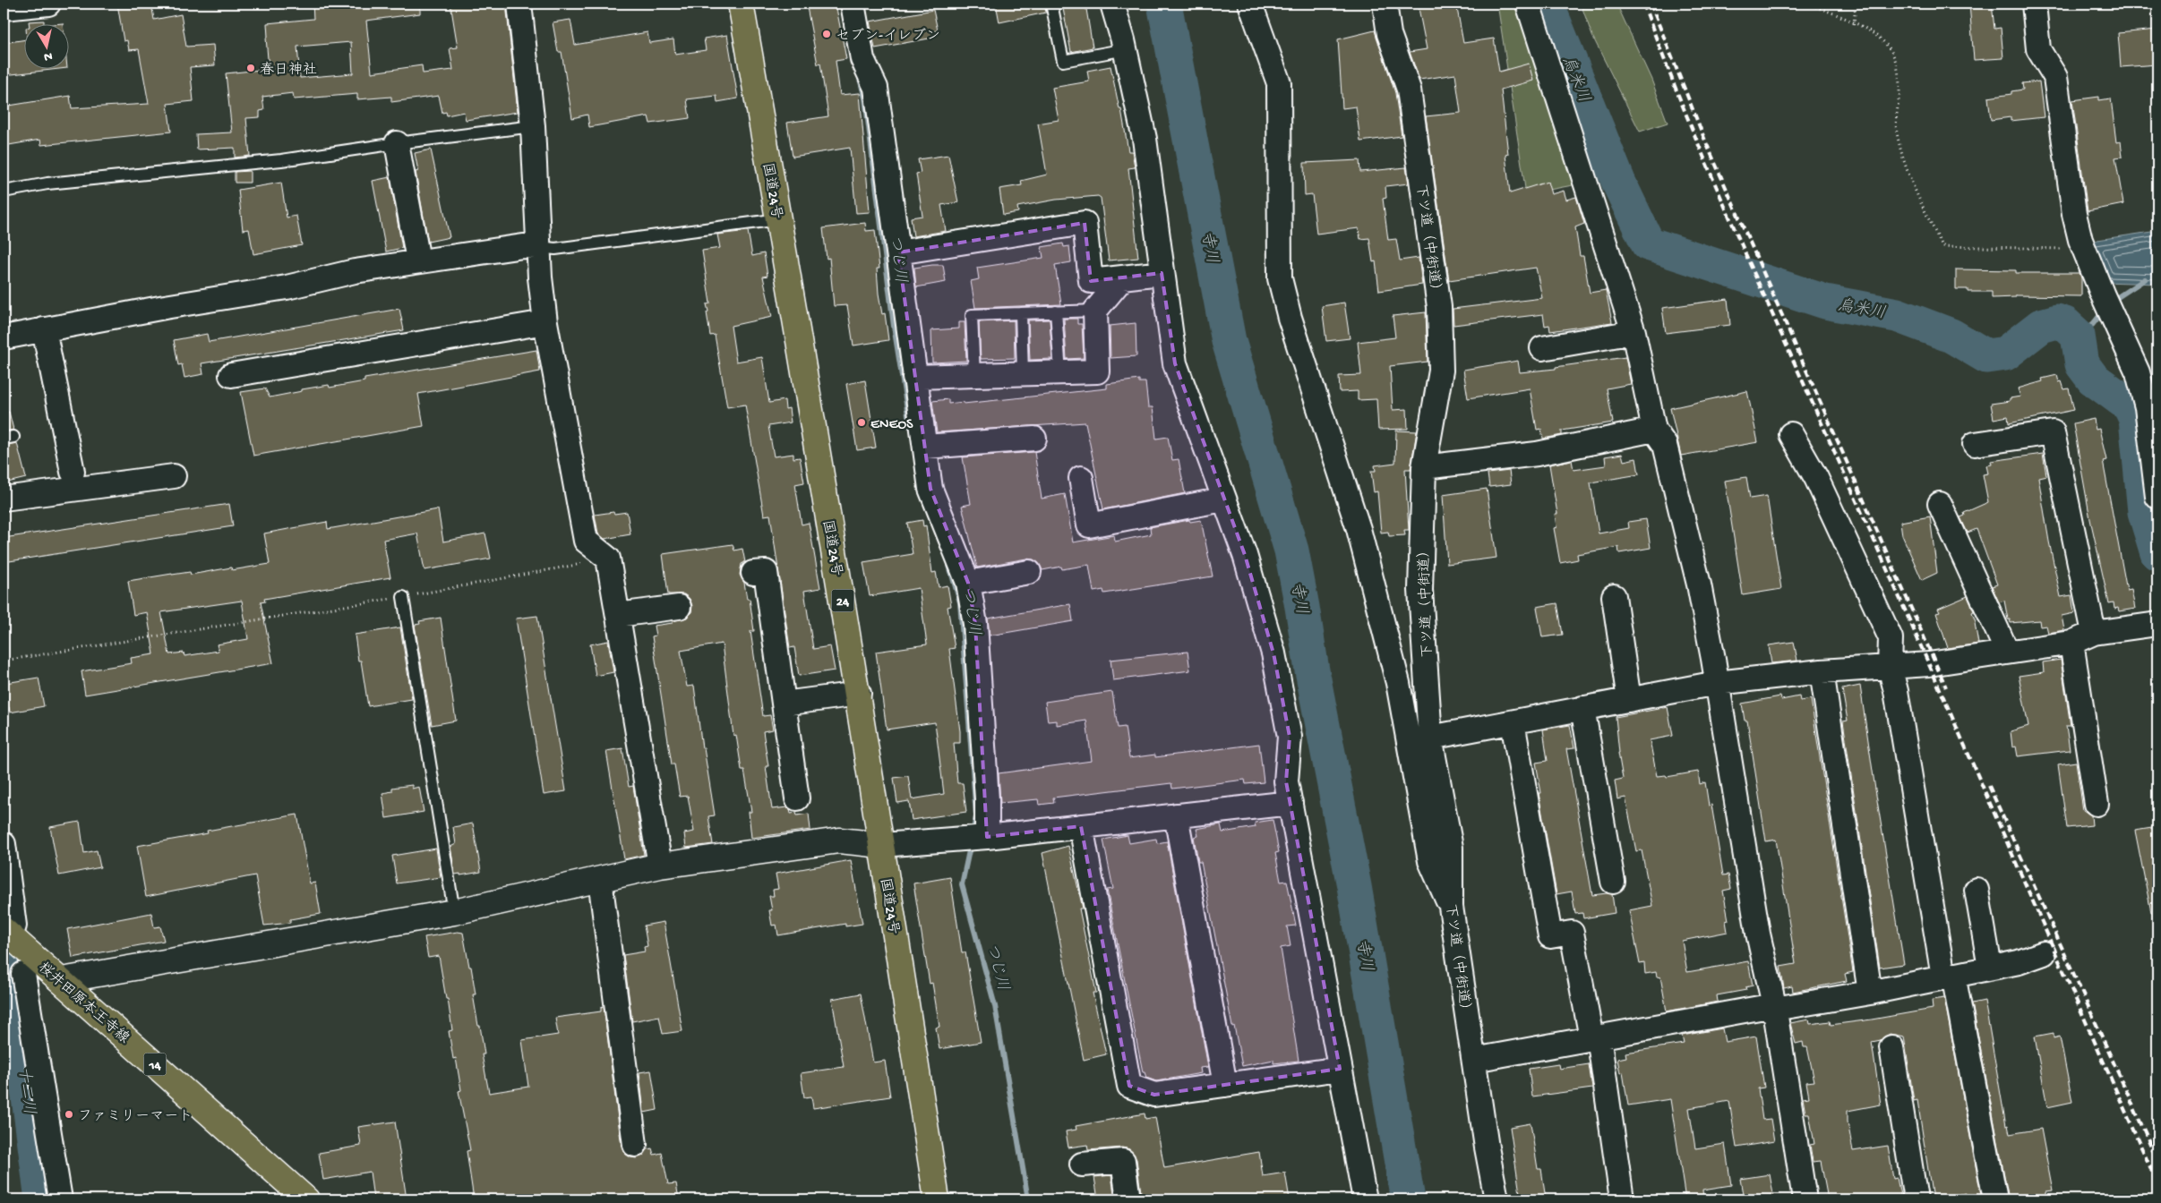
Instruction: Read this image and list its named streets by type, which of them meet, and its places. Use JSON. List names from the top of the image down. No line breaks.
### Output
{"streets":{"main road":["国道24号","24","桜井田原本王寺線","14"],"street":["下ツ道（中街道）"]},"water":["烏米川","寺川","つじ川","十二川"],"places":["セブン-イレブン","春日神社","ENEOS","ファミリーマート"],"north":"bottom"}
